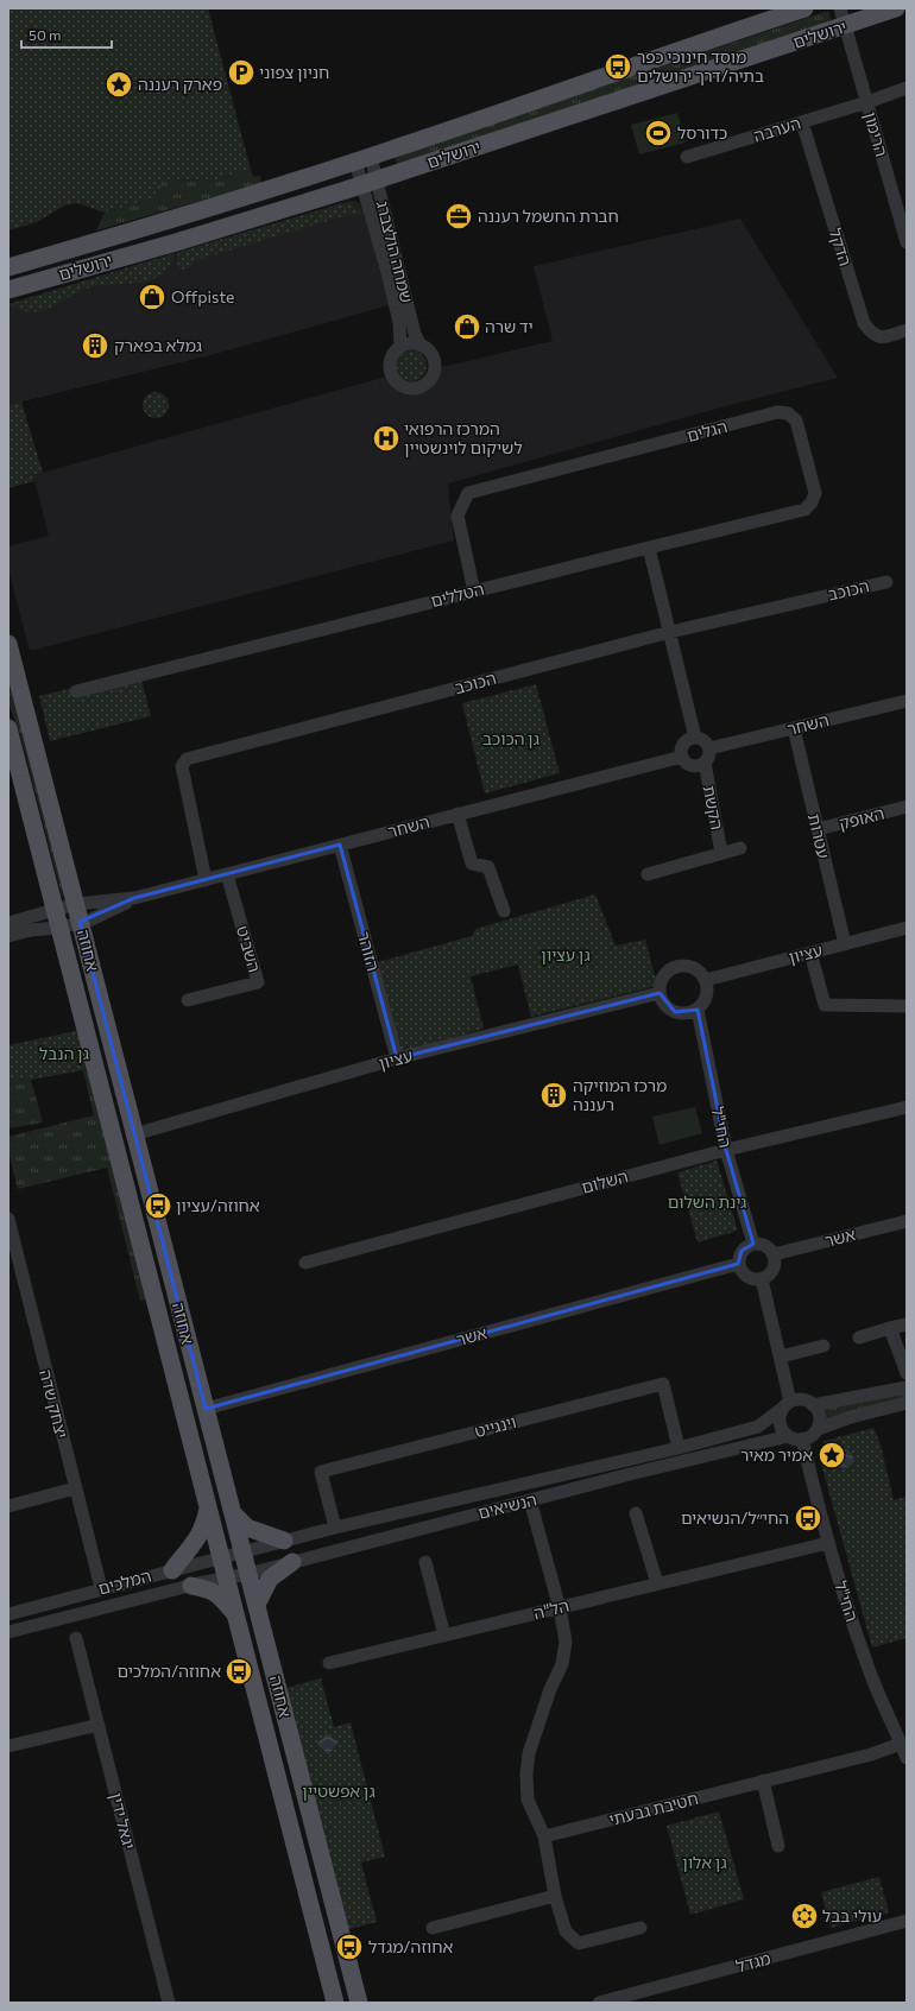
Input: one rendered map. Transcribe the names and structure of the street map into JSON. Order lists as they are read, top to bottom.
{
  "streets": {
    "main road": ["ירושלים", "אחוזה"],
    "street": [
      "הערבה",
      "הרימון",
      "הדקל",
      "שמחה הולצברג",
      "הגלים",
      "הכוכב",
      "הטללים",
      "השחר",
      "הקשת",
      "האופק",
      "עטרות",
      "השביט",
      "הזוהר",
      "עציון",
      "החי\"ל",
      "השלום",
      "אשר",
      "יצחק שדה",
      "וינגייט",
      "הנשיאים",
      "המלכים",
      "הל\"ה",
      "חטיבת גבעתי",
      "יגאל ידין",
      "מגדל"
    ]
  },
  "crossings": [
    ["ירושלים", "הרימון"],
    ["ירושלים", "שמחה הולצברג"],
    ["הערבה", "הרימון"],
    ["הערבה", "הדקל"],
    ["הגלים", "הטללים"],
    ["הכוכב", "השחר"],
    ["השחר", "הקשת"],
    ["השחר", "עטרות"],
    ["השחר", "השביט"],
    ["השחר", "אחוזה"],
    ["השחר", "הזוהר"],
    ["האופק", "עטרות"],
    ["עטרות", "עציון"],
    ["אחוזה", "עציון"],
    ["אחוזה", "אשר"],
    ["אחוזה", "הנשיאים"],
    ["אחוזה", "המלכים"],
    ["הזוהר", "עציון"],
    ["עציון", "החי\"ל"],
    ["החי\"ל", "השלום"],
    ["החי\"ל", "אשר"],
    ["החי\"ל", "הנשיאים"],
    ["החי\"ל", "הל\"ה"],
    ["החי\"ל", "חטיבת גבעתי"],
    ["יצחק שדה", "המלכים"],
    ["וינגייט", "הנשיאים"],
    ["הנשיאים", "המלכים"]
  ],
  "parks": [
    "גן הכוכב",
    "גן עציון",
    "גן הנבל",
    "גינת השלום",
    "גן אפשטיין",
    "גן אלון"
  ],
  "places": {
    "bus stop": [
      "מוסד חינוכי כפר בתיה/דרך ירושלים",
      "אחוזה/עציון",
      "החי״ל/הנשיאים",
      "אחוזה/המלכים",
      "אחוזה/מגדל"
    ],
    "parking": ["חניון צפוני"],
    "place": ["פארק רעננה", "אמיר מאיר"],
    "sports": ["כדורסל"],
    "office": ["חברת החשמל רעננה"],
    "shop": ["Offpiste", "יד שרה"],
    "building": ["גמלא בפארק", "מרכז המוזיקה רעננה"],
    "hospital": ["המרכז הרפואי לשיקום לוינשטיין"],
    "synagogue": ["עולי בבל"]
  },
  "scale_bar": "50 m"
}
